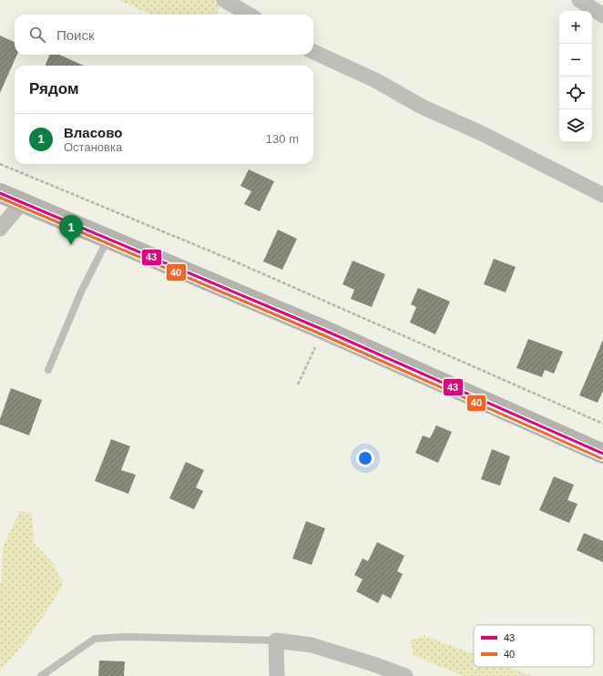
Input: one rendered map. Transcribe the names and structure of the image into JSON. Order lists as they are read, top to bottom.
{
  "lines": ["transit line 43", "transit line 40"],
  "legend": ["43", "40"],
  "page": {
    "map_buttons": ["+", "−"],
    "search": "Поиск",
    "heading": "Рядом",
    "list": [
      {
        "mark": "1",
        "name": "Власово",
        "note": "Остановка",
        "value": "130 m"
      }
    ],
    "pins": "1"
  }
}
